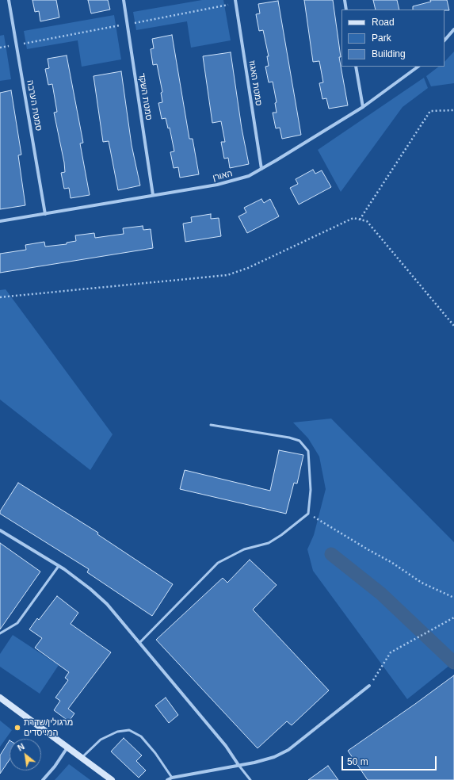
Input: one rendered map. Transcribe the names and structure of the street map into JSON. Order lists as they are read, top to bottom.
{
  "streets": {
    "street": [
      "סמטת האגוז",
      "סמטת השקד",
      "סמטת הערבה",
      "האורן"
    ]
  },
  "crossings": [
    ["סמטת האגוז", "האורן"],
    ["סמטת השקד", "האורן"],
    ["סמטת הערבה", "האורן"]
  ],
  "places": ["מרגולין/שדרת המייסדים"],
  "legend": ["Road", "Park", "Building"],
  "scale_bar": "50 m",
  "north": "top left"
}
